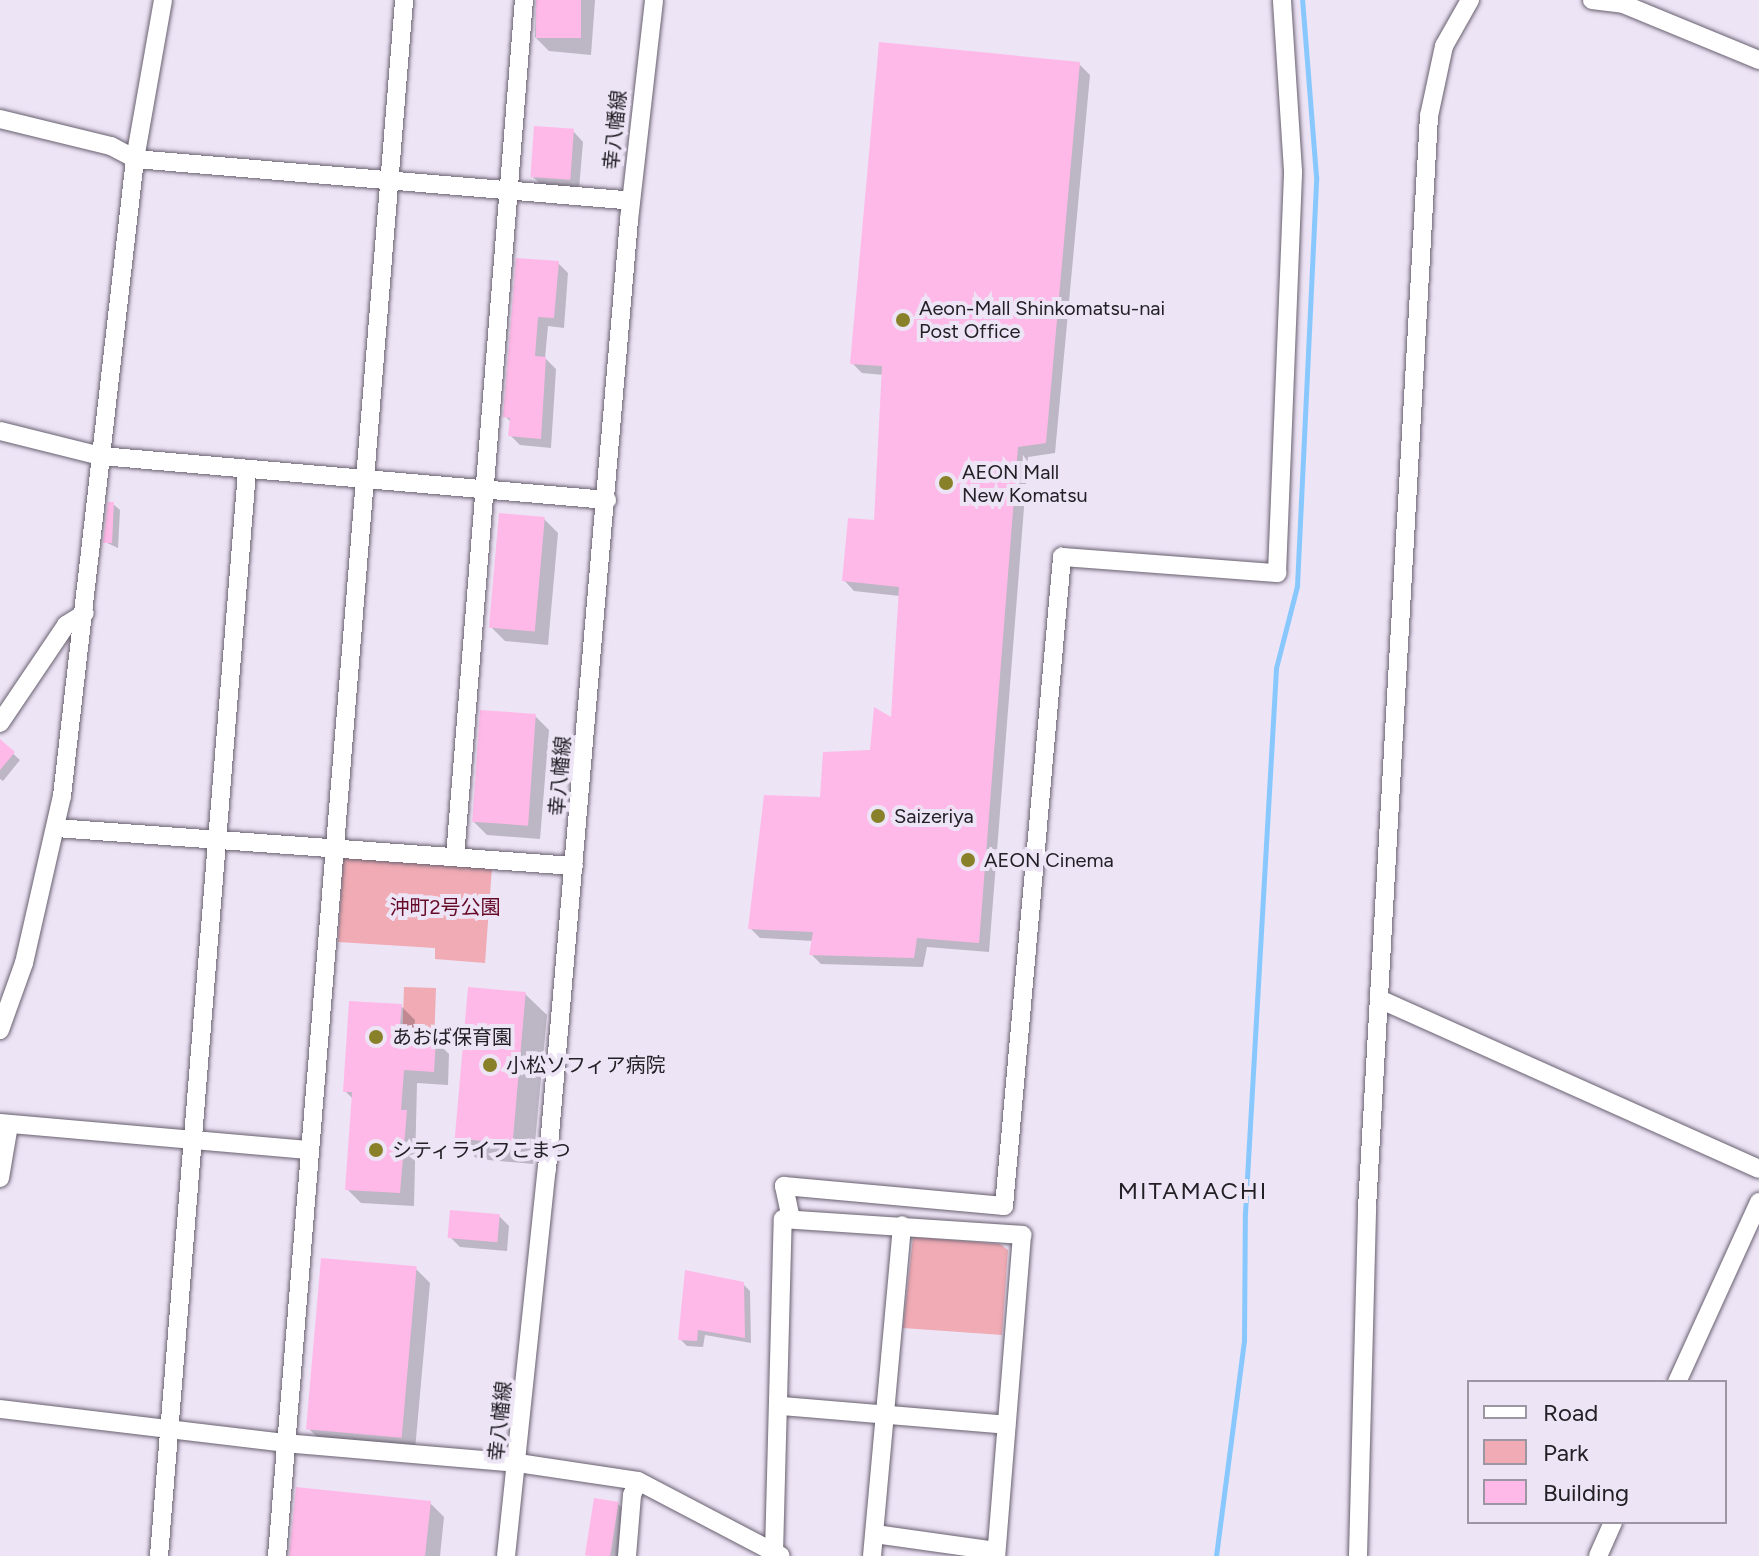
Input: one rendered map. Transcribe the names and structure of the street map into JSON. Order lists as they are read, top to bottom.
{
  "streets": {
    "street": ["幸八幡線"]
  },
  "districts": ["MITAMACHI"],
  "parks": ["沖町2号公園"],
  "places": [
    "Aeon-Mall Shinkomatsu-nai Post Office",
    "AEON Mall New Komatsu",
    "Saizeriya",
    "AEON Cinema",
    "あおば保育園",
    "小松ソフィア病院",
    "シティライフこまつ"
  ],
  "legend": ["Road", "Park", "Building"]
}
